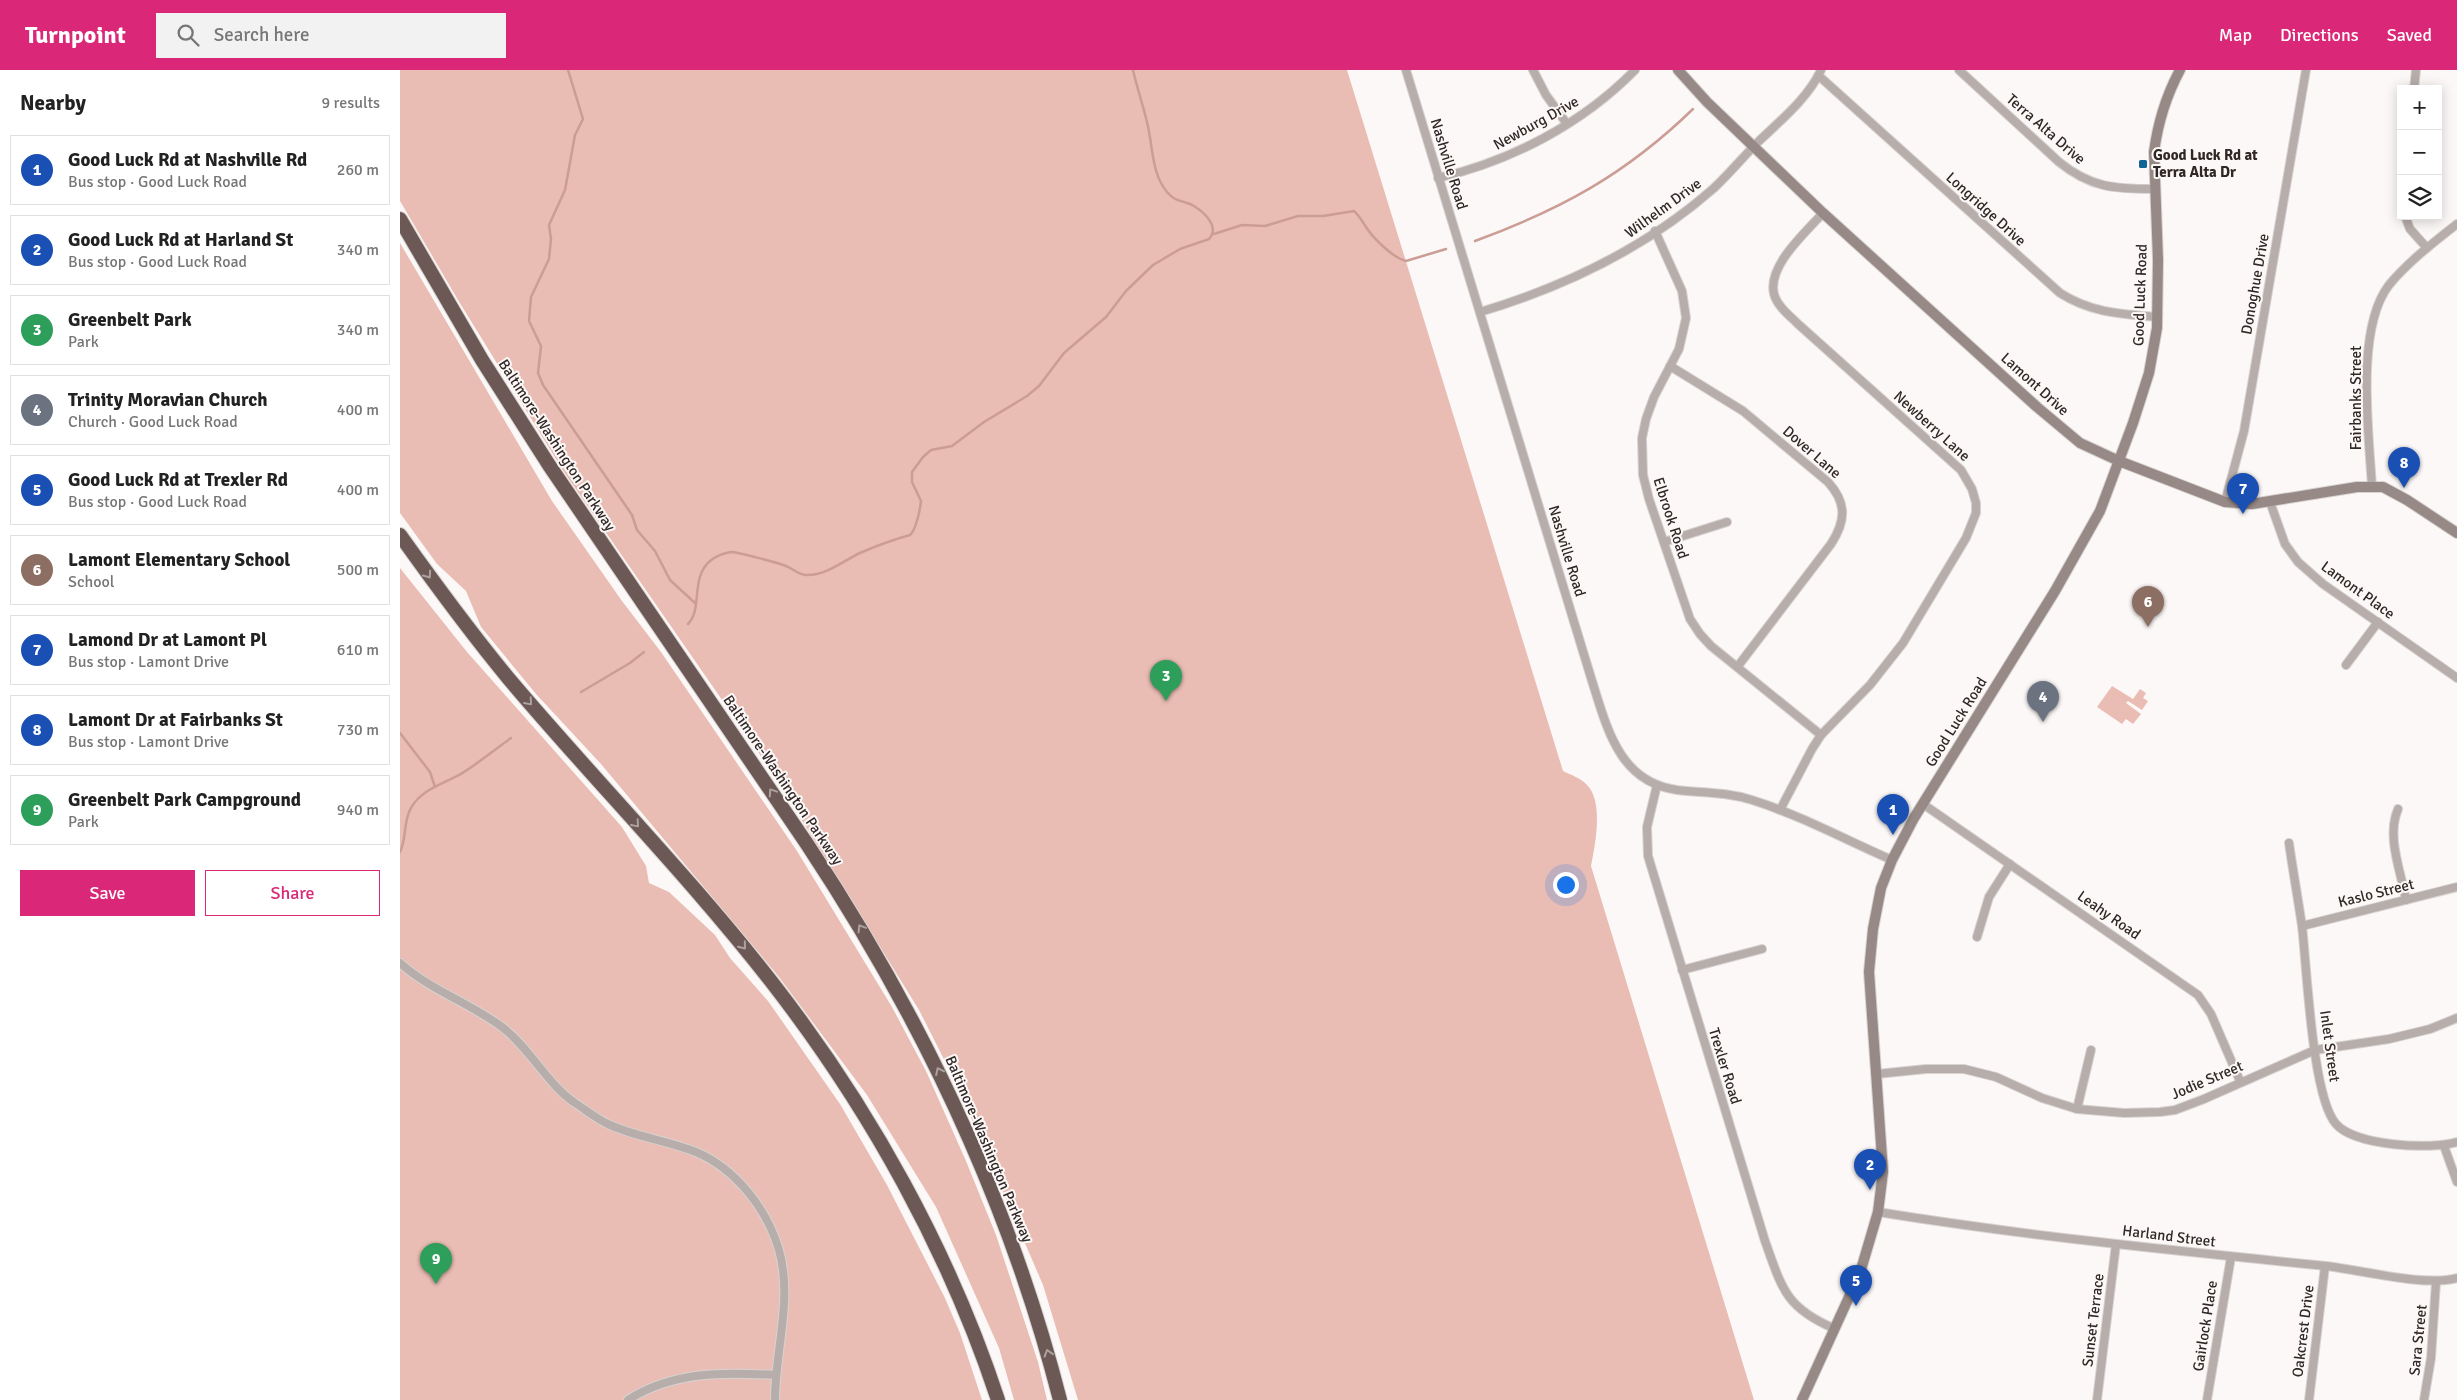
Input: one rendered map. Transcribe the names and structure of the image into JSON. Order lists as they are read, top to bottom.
{
  "streets": {
    "highway": ["Baltimore-Washington Parkway"],
    "main road": ["Good Luck Road", "Lamont Drive"],
    "street": [
      "Newburg Drive",
      "Terra Alta Drive",
      "Nashville Road",
      "Wilhelm Drive",
      "Longridge Drive",
      "Donoghue Drive",
      "Fairbanks Street",
      "Newberry Lane",
      "Dover Lane",
      "Elbrook Road",
      "Lamont Place",
      "Kaslo Street",
      "Leahy Road",
      "Inlet Street",
      "Trexler Road",
      "Jodie Street",
      "Harland Street",
      "Sunset Terrace",
      "Gairlock Place",
      "Oakcrest Drive",
      "Sara Street"
    ]
  },
  "crossings": [
    ["Newburg Drive", "Nashville Road"],
    ["Terra Alta Drive", "Good Luck Road"],
    ["Nashville Road", "Wilhelm Drive"],
    ["Nashville Road", "Good Luck Road"],
    ["Nashville Road", "Newberry Lane"],
    ["Nashville Road", "Trexler Road"],
    ["Wilhelm Drive", "Longridge Drive"],
    ["Wilhelm Drive", "Lamont Drive"],
    ["Wilhelm Drive", "Elbrook Road"],
    ["Longridge Drive", "Good Luck Road"],
    ["Donoghue Drive", "Lamont Drive"],
    ["Good Luck Road", "Lamont Drive"],
    ["Good Luck Road", "Leahy Road"],
    ["Good Luck Road", "Trexler Road"],
    ["Good Luck Road", "Jodie Street"],
    ["Good Luck Road", "Harland Street"],
    ["Lamont Drive", "Fairbanks Street"],
    ["Lamont Drive", "Newberry Lane"],
    ["Lamont Drive", "Lamont Place"],
    ["Newberry Lane", "Elbrook Road"],
    ["Dover Lane", "Elbrook Road"],
    ["Kaslo Street", "Inlet Street"],
    ["Leahy Road", "Jodie Street"],
    ["Inlet Street", "Jodie Street"],
    ["Harland Street", "Sunset Terrace"],
    ["Harland Street", "Gairlock Place"],
    ["Harland Street", "Oakcrest Drive"],
    ["Harland Street", "Sara Street"]
  ],
  "places": {
    "transit": ["Good Luck Rd at Terra Alta Dr"]
  },
  "page": {
    "header": "Turnpoint",
    "search": "Search here",
    "nav": ["Map", "Directions", "Saved"],
    "heading": ["Nearby", "9 results"],
    "map_buttons": ["+", "−"],
    "list": [
      {
        "mark": "1",
        "name": "Good Luck Rd at Nashville Rd",
        "note": "Bus stop · Good Luck Road",
        "value": "260 m"
      },
      {
        "mark": "2",
        "name": "Good Luck Rd at Harland St",
        "note": "Bus stop · Good Luck Road",
        "value": "340 m"
      },
      {
        "mark": "3",
        "name": "Greenbelt Park",
        "note": "Park",
        "value": "340 m"
      },
      {
        "mark": "4",
        "name": "Trinity Moravian Church",
        "note": "Church · Good Luck Road",
        "value": "400 m"
      },
      {
        "mark": "5",
        "name": "Good Luck Rd at Trexler Rd",
        "note": "Bus stop · Good Luck Road",
        "value": "400 m"
      },
      {
        "mark": "6",
        "name": "Lamont Elementary School",
        "note": "School",
        "value": "500 m"
      },
      {
        "mark": "7",
        "name": "Lamond Dr at Lamont Pl",
        "note": "Bus stop · Lamont Drive",
        "value": "610 m"
      },
      {
        "mark": "8",
        "name": "Lamont Dr at Fairbanks St",
        "note": "Bus stop · Lamont Drive",
        "value": "730 m"
      },
      {
        "mark": "9",
        "name": "Greenbelt Park Campground",
        "note": "Park",
        "value": "940 m"
      }
    ],
    "pins": [
      "8",
      "7",
      "6",
      "3",
      "4",
      "1",
      "2",
      "9",
      "5"
    ],
    "buttons": ["Save", "Share"]
  }
}
